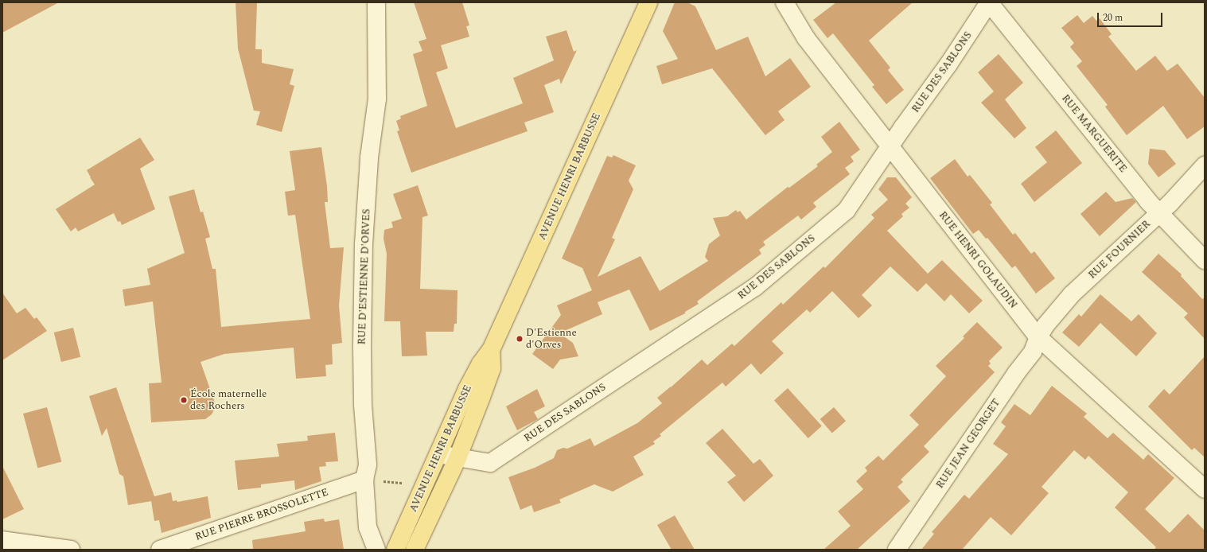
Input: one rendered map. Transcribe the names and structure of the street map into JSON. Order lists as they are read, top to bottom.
{
  "streets": {
    "main road": ["AVENUE HENRI BARBUSSE"],
    "street": [
      "RUE DES SABLONS",
      "RUE MARGUERITE",
      "RUE FOURNIER",
      "RUE HENRI GOLAUDIN",
      "RUE D'ESTIENNE D'ORVES",
      "RUE JEAN GEORGET",
      "RUE PIERRE BROSSOLETTE"
    ]
  },
  "crossings": [
    ["RUE DES SABLONS", "RUE MARGUERITE"],
    ["RUE DES SABLONS", "AVENUE HENRI BARBUSSE"],
    ["RUE DES SABLONS", "RUE HENRI GOLAUDIN"],
    ["RUE MARGUERITE", "RUE FOURNIER"],
    ["RUE FOURNIER", "RUE HENRI GOLAUDIN"],
    ["RUE FOURNIER", "RUE JEAN GEORGET"],
    ["RUE HENRI GOLAUDIN", "RUE JEAN GEORGET"],
    ["RUE D'ESTIENNE D'ORVES", "RUE PIERRE BROSSOLETTE"]
  ],
  "places": ["D'Estienne d'Orves", "École maternelle des Rochers"],
  "scale_bar": "20 m"
}
